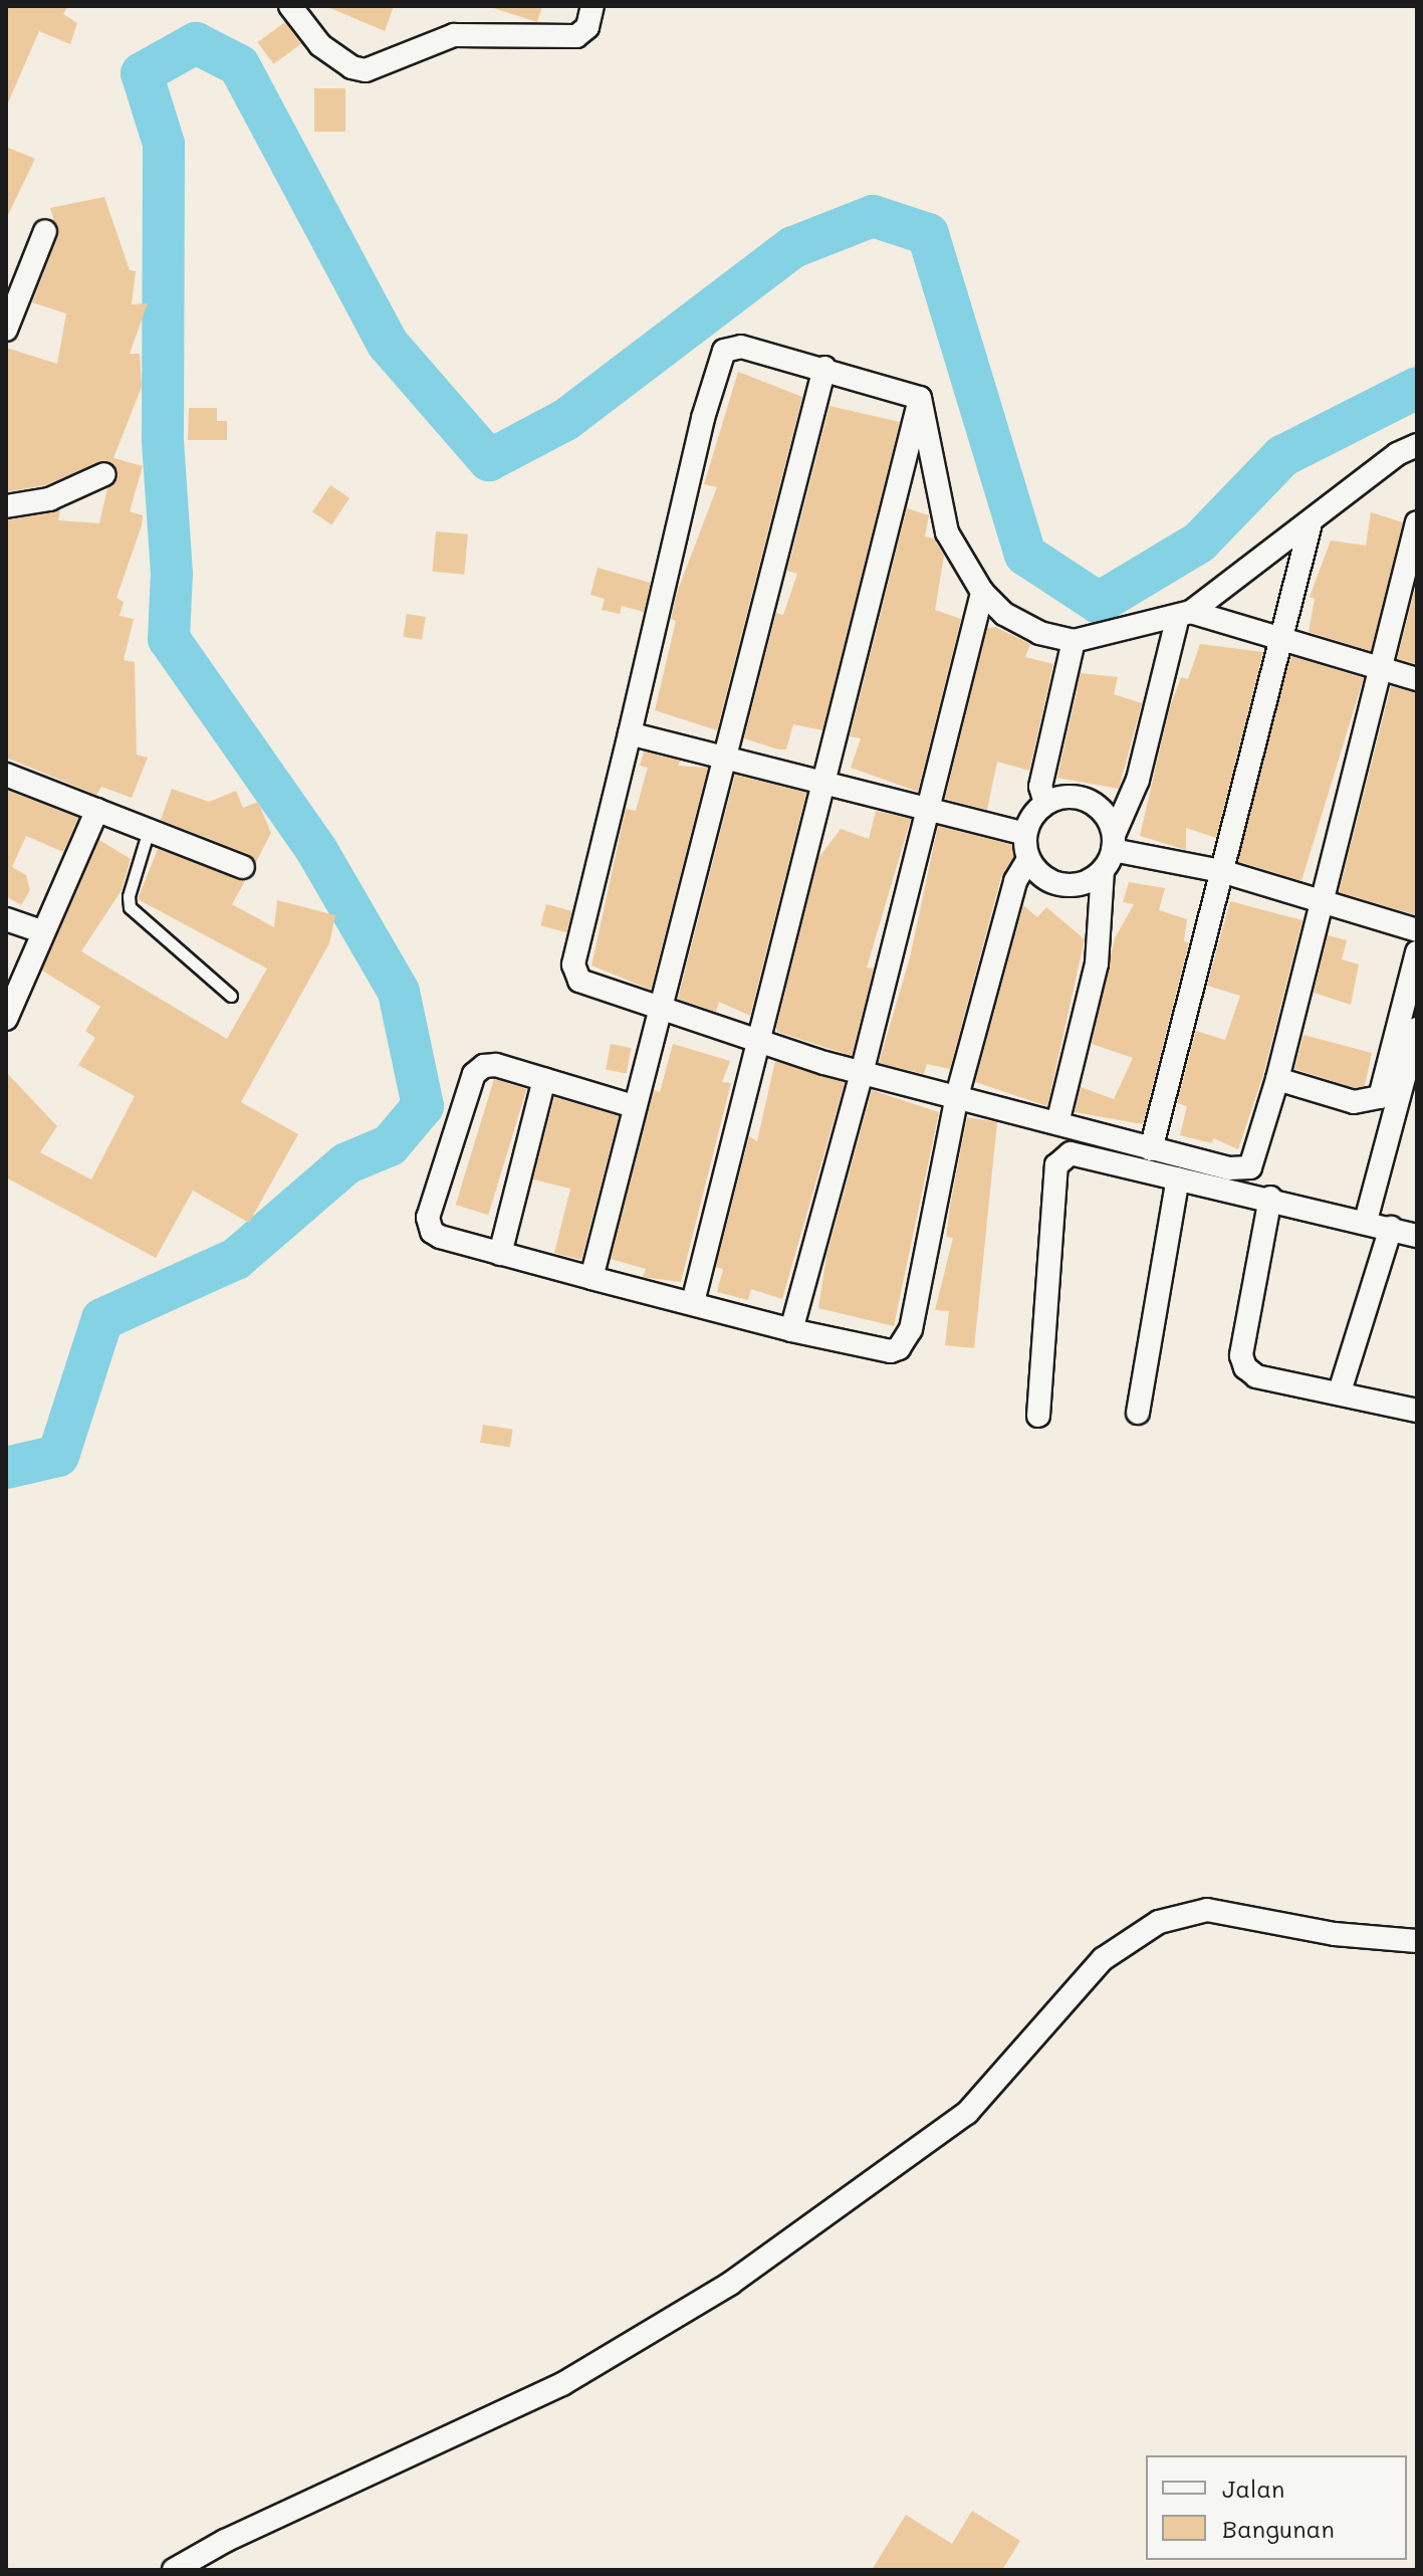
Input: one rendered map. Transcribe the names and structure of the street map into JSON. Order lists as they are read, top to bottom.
{
  "legend": ["Jalan", "Bangunan"]
}
